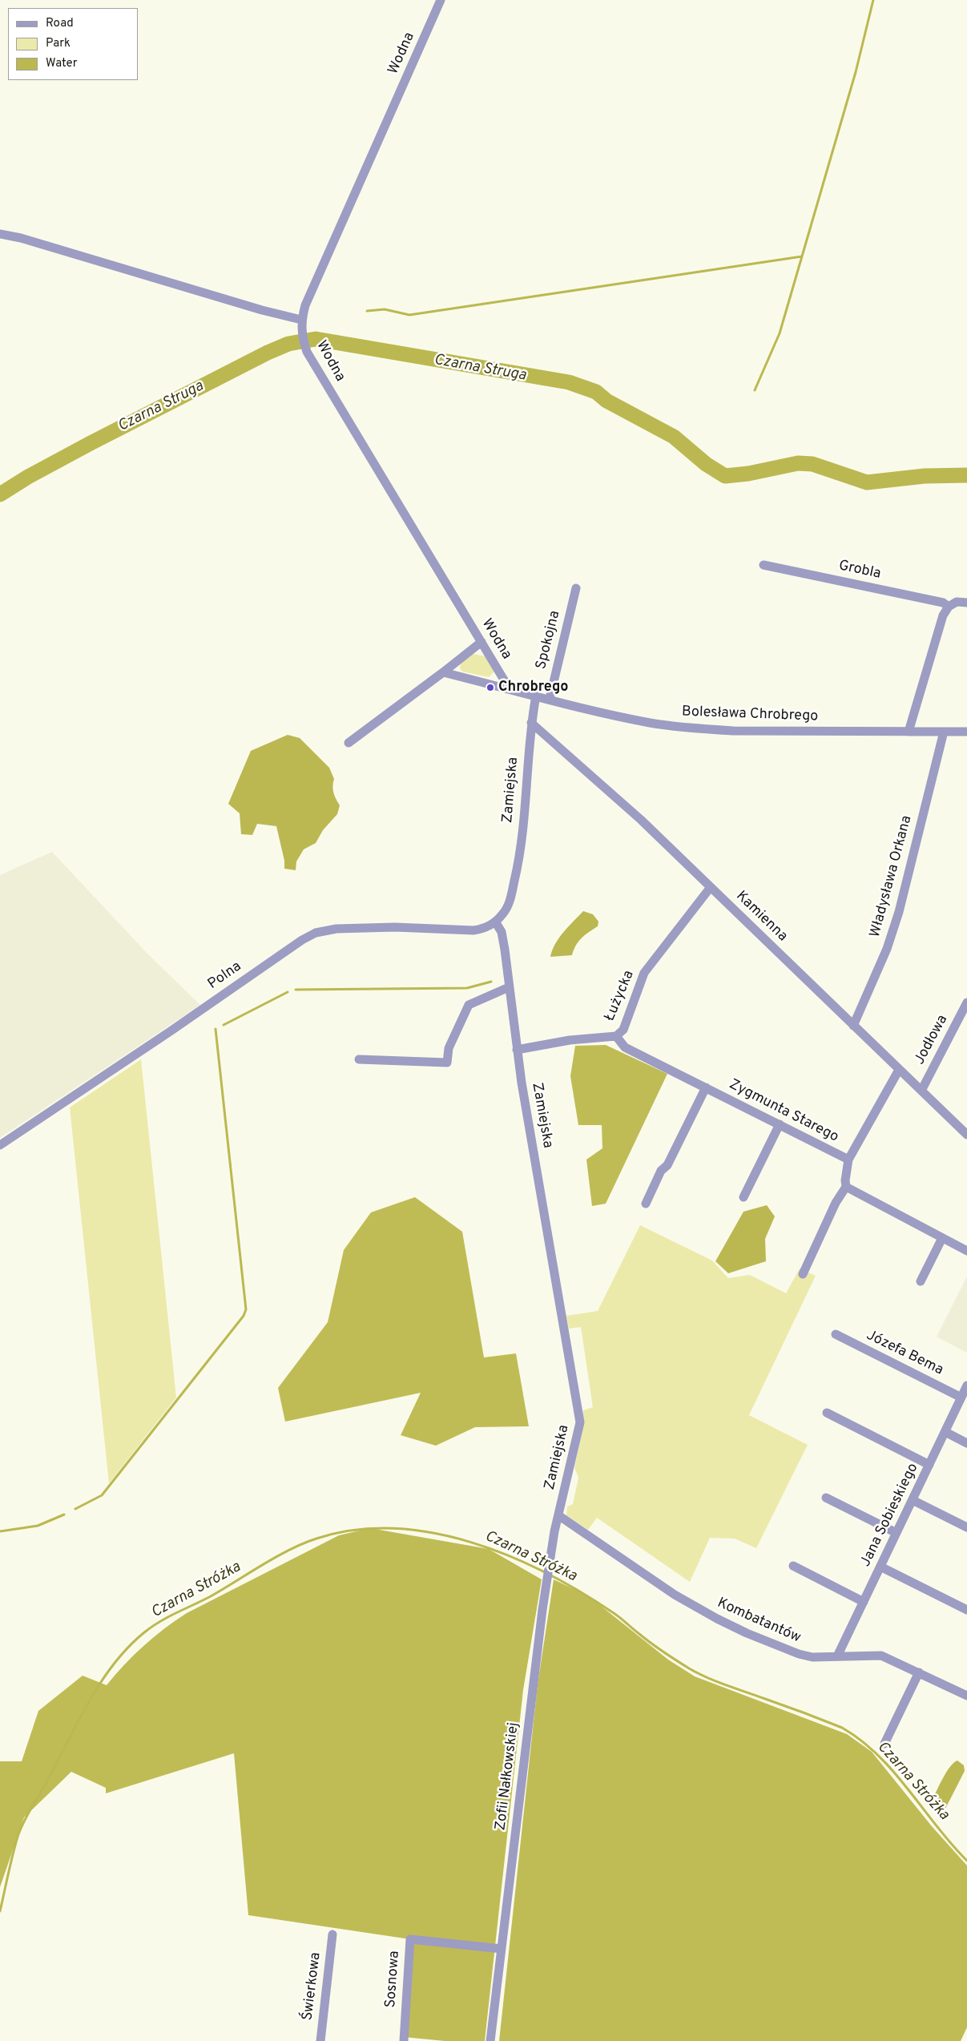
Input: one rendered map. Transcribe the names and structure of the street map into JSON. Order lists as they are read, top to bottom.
{
  "streets": {
    "street": [
      "Wodna",
      "Grobla",
      "Spokojna",
      "Bolesława Chrobrego",
      "Zamiejska",
      "Władysława Orkana",
      "Kamienna",
      "Polna",
      "Łużycka",
      "Jodłowa",
      "Zygmunta Starego",
      "Józefa Bema",
      "Jana Sobieskiego",
      "Kombatantów",
      "Zofii Nałkowskiej",
      "Sosnowa",
      "Świerkowa"
    ]
  },
  "crossings": [
    ["Spokojna", "Bolesława Chrobrego"],
    ["Bolesława Chrobrego", "Zamiejska"],
    ["Bolesława Chrobrego", "Władysława Orkana"],
    ["Zamiejska", "Kamienna"],
    ["Zamiejska", "Polna"],
    ["Zamiejska", "Łużycka"],
    ["Zamiejska", "Kombatantów"],
    ["Zamiejska", "Zofii Nałkowskiej"],
    ["Władysława Orkana", "Kamienna"],
    ["Kamienna", "Łużycka"],
    ["Kamienna", "Jodłowa"],
    ["Kamienna", "Zygmunta Starego"],
    ["Łużycka", "Zygmunta Starego"],
    ["Józefa Bema", "Jana Sobieskiego"],
    ["Jana Sobieskiego", "Kombatantów"],
    ["Kombatantów", "Zofii Nałkowskiej"],
    ["Zofii Nałkowskiej", "Sosnowa"]
  ],
  "water": ["Czarna Struga", "Czarna Stróżka"],
  "places": ["Chrobrego"],
  "legend": ["Road", "Park", "Water"]
}
